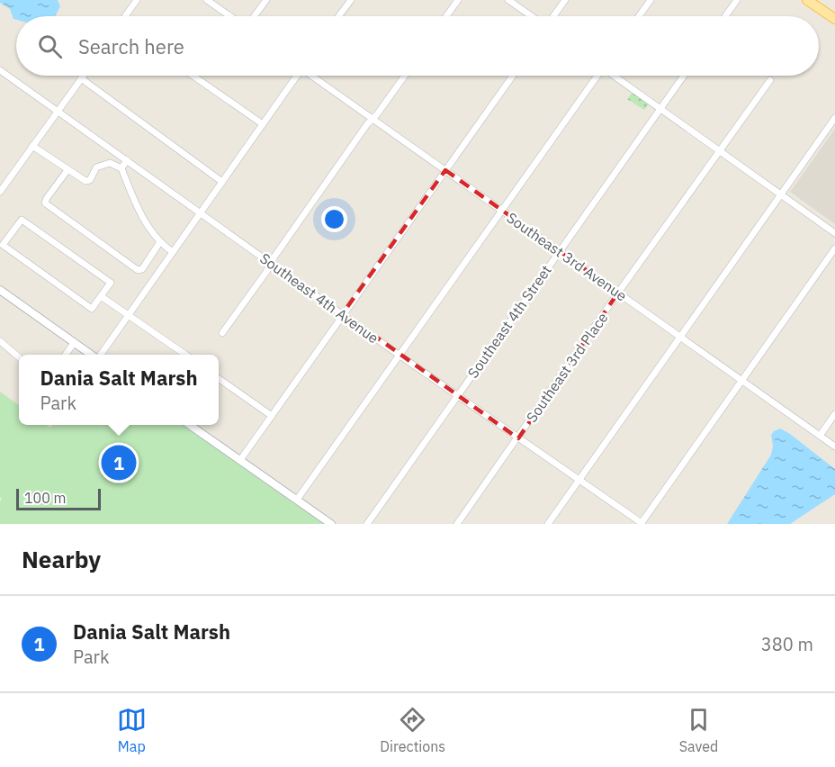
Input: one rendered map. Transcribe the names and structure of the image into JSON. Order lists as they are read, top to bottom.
{
  "streets": {
    "street": [
      "Southeast 3rd Avenue",
      "Southeast 4th Avenue",
      "Southeast 4th Street",
      "Southeast 3rd Place"
    ]
  },
  "crossings": [
    ["Southeast 3rd Avenue", "Southeast 4th Street"],
    ["Southeast 3rd Avenue", "Southeast 3rd Place"],
    ["Southeast 4th Avenue", "Southeast 4th Street"],
    ["Southeast 4th Avenue", "Southeast 3rd Place"]
  ],
  "scale_bar": "100 m",
  "page": {
    "search": "Search here",
    "popup": ["Dania Salt Marsh", "Park"],
    "pins": "1",
    "scale": "100 m",
    "heading": "Nearby",
    "list": [
      {
        "mark": "1",
        "name": "Dania Salt Marsh",
        "note": "Park",
        "value": "380 m"
      }
    ],
    "nav": ["Map", "Directions", "Saved"]
  }
}
